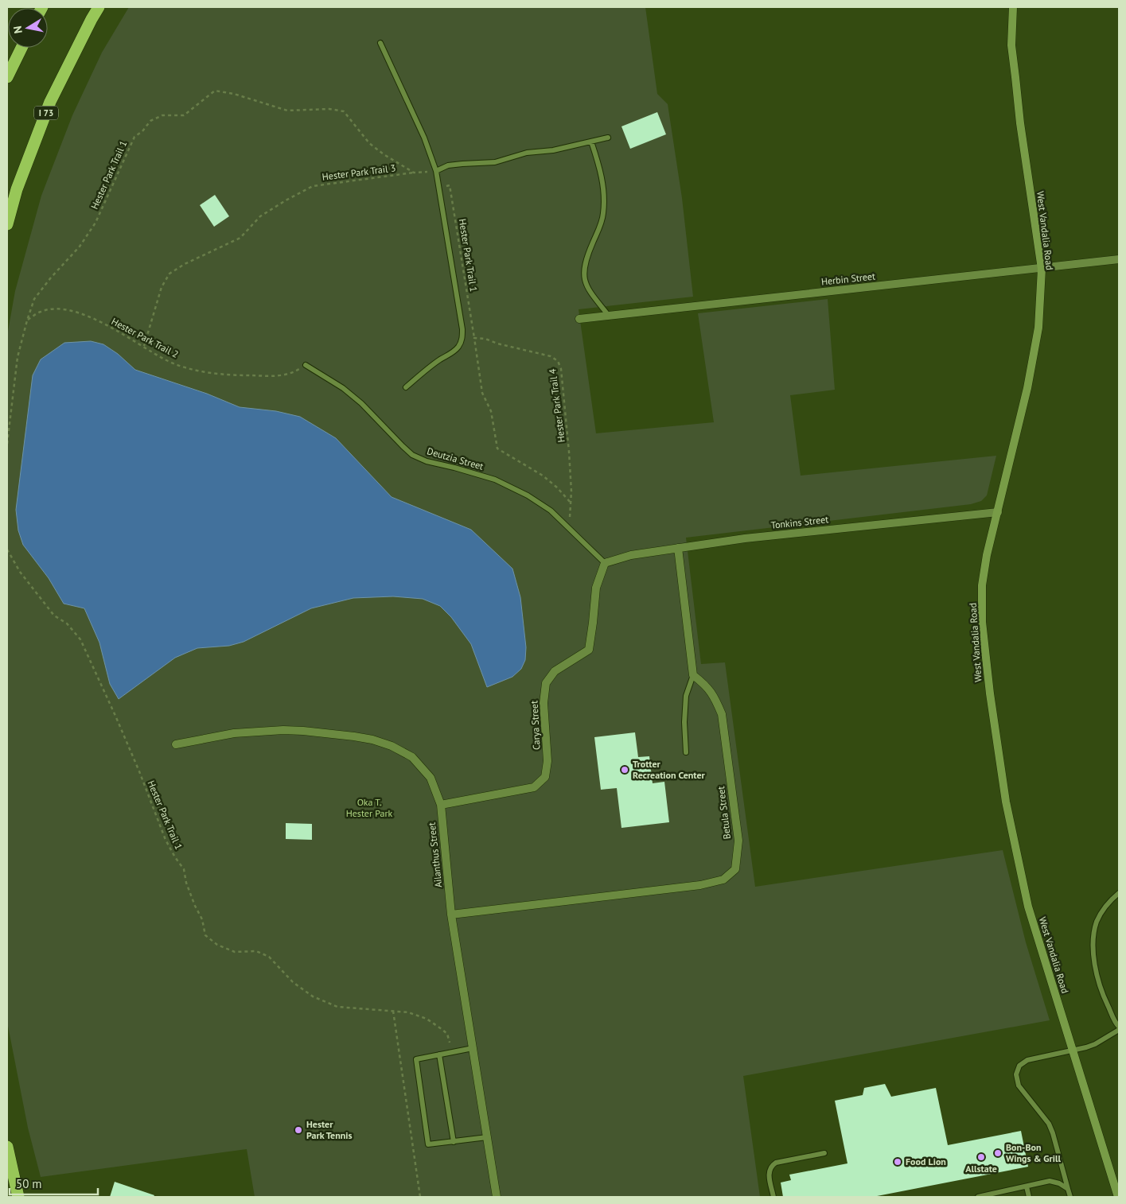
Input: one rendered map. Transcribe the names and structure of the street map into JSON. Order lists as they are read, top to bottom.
{
  "streets": {
    "highway": ["I 73"],
    "street": [
      "West Vandalia Road",
      "Herbin Street",
      "Tonkins Street",
      "Carya Street",
      "Betula Street",
      "Ailanthus Street"
    ],
    "lane": ["Deutzia Street"],
    "path": [
      "Hester Park Trail 3",
      "Hester Park Trail 1",
      "Hester Park Trail 2",
      "Hester Park Trail 4"
    ]
  },
  "crossings": [
    ["Hester Park Trail 3", "Hester Park Trail 1"],
    ["Hester Park Trail 3", "Hester Park Trail 2"],
    ["Hester Park Trail 1", "Hester Park Trail 2"],
    ["Hester Park Trail 1", "Hester Park Trail 4"],
    ["West Vandalia Road", "Herbin Street"],
    ["West Vandalia Road", "Tonkins Street"],
    ["Hester Park Trail 2", "Deutzia Street"],
    ["Hester Park Trail 4", "Deutzia Street"],
    ["Deutzia Street", "Tonkins Street"],
    ["Deutzia Street", "Carya Street"],
    ["Tonkins Street", "Carya Street"],
    ["Carya Street", "Ailanthus Street"],
    ["Betula Street", "Ailanthus Street"]
  ],
  "parks": ["Oka T. Hester Park"],
  "places": [
    "Trotter Recreation Center",
    "Hester Park Tennis",
    "Bon-Bon Wings & Grill",
    "Allstate",
    "Food Lion"
  ],
  "scale_bar": "50 m",
  "north": "left"
}
